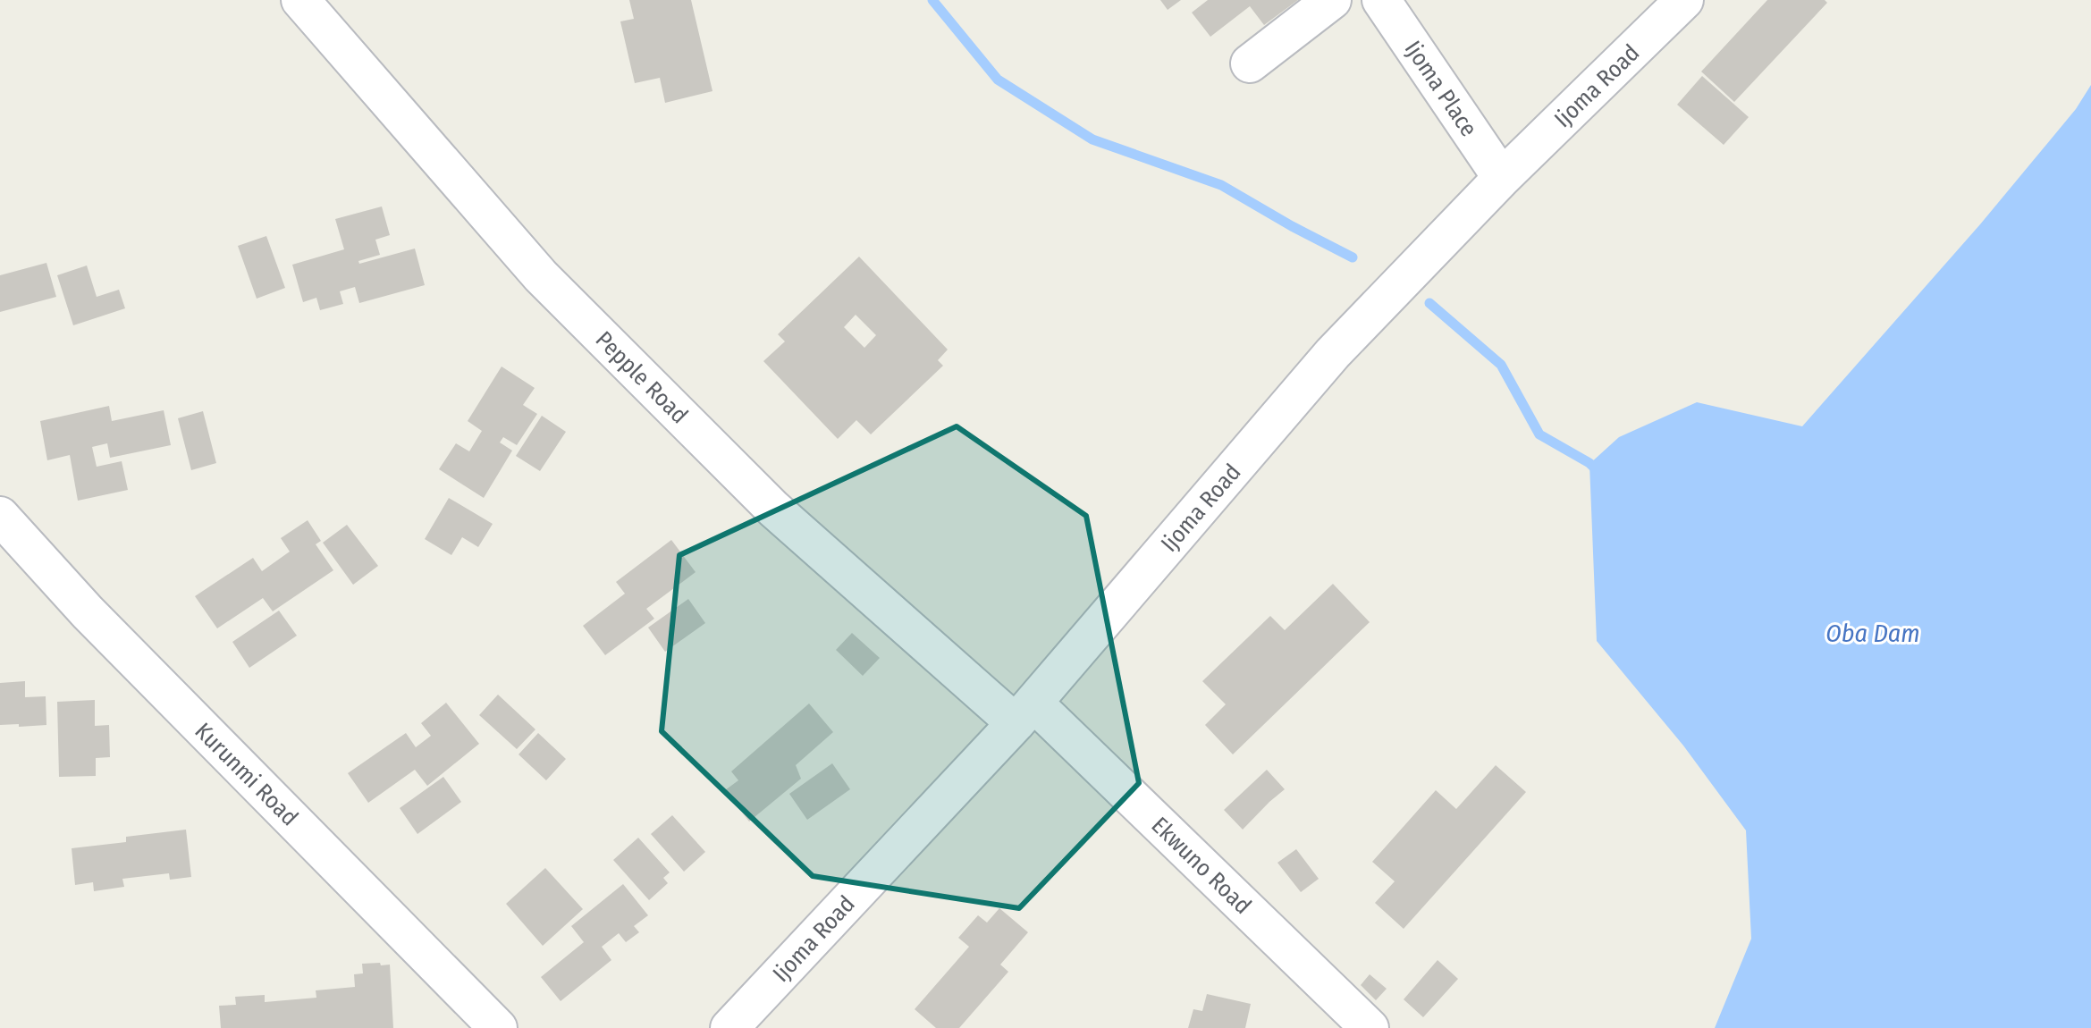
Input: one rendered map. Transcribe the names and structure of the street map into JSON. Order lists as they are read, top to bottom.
{
  "streets": {
    "street": [
      "Ijoma Road",
      "Ijoma Place",
      "Pepple Road",
      "Kurunmi Road",
      "Ekwuno Road"
    ]
  },
  "crossings": [
    ["Ijoma Road", "Ijoma Place"],
    ["Ijoma Road", "Pepple Road"],
    ["Ijoma Road", "Ekwuno Road"],
    ["Pepple Road", "Ekwuno Road"]
  ],
  "water": ["Oba Dam"]
}
